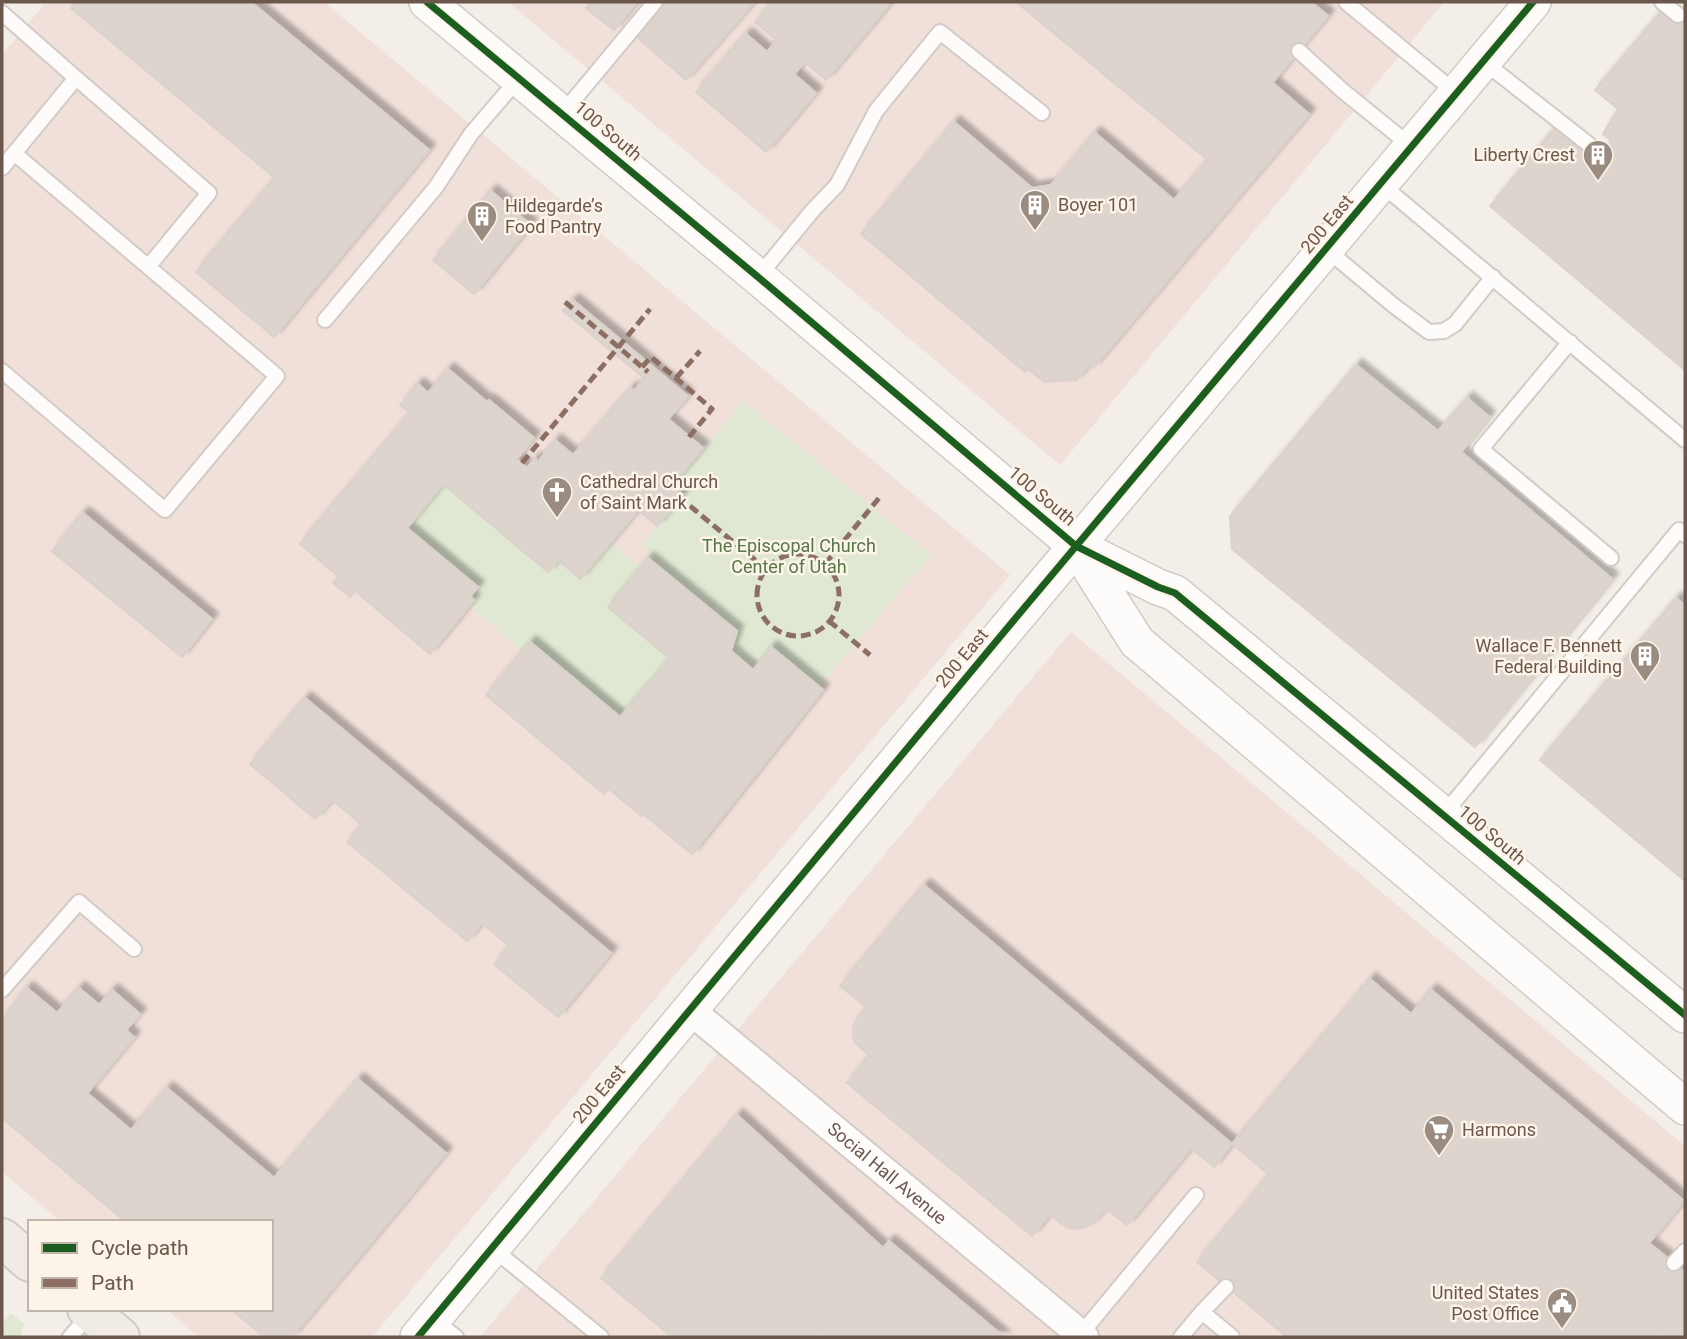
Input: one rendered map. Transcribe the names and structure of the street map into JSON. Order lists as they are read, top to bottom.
{
  "streets": {
    "street": ["100 South", "200 East", "Social Hall Avenue"]
  },
  "crossings": [
    ["100 South", "200 East"],
    ["200 East", "Social Hall Avenue"]
  ],
  "parks": ["The Episcopal Church Center of Utah"],
  "places": {
    "building": [
      "Liberty Crest",
      "Boyer 101",
      "Hildegarde’s Food Pantry",
      "Wallace F. Bennett Federal Building"
    ],
    "church": ["Cathedral Church of Saint Mark"],
    "supermarket": ["Harmons"],
    "public building": ["United States Post Office"]
  },
  "legend": ["Cycle path", "Path"]
}
